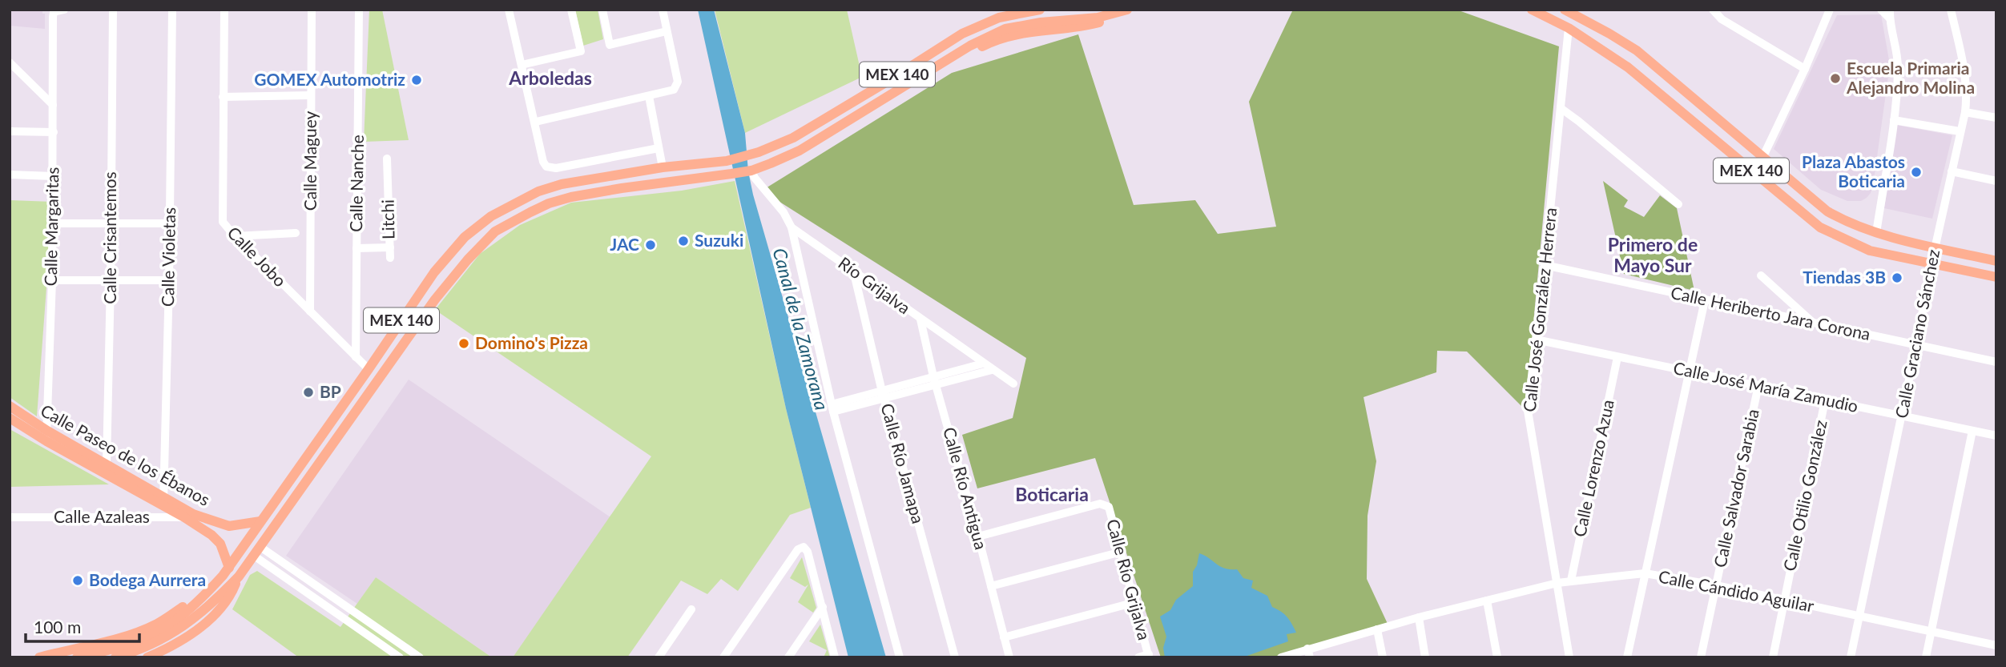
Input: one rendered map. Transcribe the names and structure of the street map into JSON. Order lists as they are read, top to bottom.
{
  "streets": {
    "main road": ["MEX 140", "Calle Paseo de los Ébanos"],
    "street": [
      "Calle Maguey",
      "Calle Nanche",
      "Litchi",
      "Calle Margaritas",
      "Calle Crisantemos",
      "Calle Violetas",
      "Calle Jobo",
      "Río Grijalva",
      "Calle José González Herrera",
      "Calle Heriberto Jara Corona",
      "Calle Graciano Sánchez",
      "Calle José María Zamudio",
      "Calle Río Jamapa",
      "Calle Lorenzo Azua",
      "Calle Río Antigua",
      "Calle Salvador Sarabia",
      "Calle Otilio González",
      "Calle Azaleas",
      "Calle Río Grijalva",
      "Calle Cándido Aguilar"
    ]
  },
  "crossings": [
    ["MEX 140", "Calle Jobo"],
    ["MEX 140", "Río Grijalva"],
    ["MEX 140", "Calle José González Herrera"],
    ["MEX 140", "Calle Graciano Sánchez"],
    ["MEX 140", "Calle Paseo de los Ébanos"],
    ["Calle Maguey", "Calle Jobo"],
    ["Calle Nanche", "Litchi"],
    ["Calle Nanche", "Calle Jobo"],
    ["Calle Margaritas", "Calle Paseo de los Ébanos"],
    ["Calle Crisantemos", "Calle Paseo de los Ébanos"],
    ["Calle Violetas", "Calle Paseo de los Ébanos"],
    ["Río Grijalva", "Calle Río Jamapa"],
    ["Río Grijalva", "Calle Río Antigua"],
    ["Calle José González Herrera", "Calle Heriberto Jara Corona"],
    ["Calle José González Herrera", "Calle José María Zamudio"],
    ["Calle José González Herrera", "Calle Cándido Aguilar"],
    ["Calle Heriberto Jara Corona", "Calle Graciano Sánchez"],
    ["Calle Graciano Sánchez", "Calle José María Zamudio"],
    ["Calle Graciano Sánchez", "Calle Cándido Aguilar"],
    ["Calle José María Zamudio", "Calle Lorenzo Azua"],
    ["Calle José María Zamudio", "Calle Salvador Sarabia"],
    ["Calle José María Zamudio", "Calle Otilio González"],
    ["Calle Paseo de los Ébanos", "Calle Azaleas"],
    ["Calle Lorenzo Azua", "Calle Cándido Aguilar"],
    ["Calle Río Antigua", "Calle Río Grijalva"],
    ["Calle Salvador Sarabia", "Calle Cándido Aguilar"],
    ["Calle Otilio González", "Calle Cándido Aguilar"]
  ],
  "districts": ["Arboledas", "Primero de Mayo Sur", "Boticaria"],
  "water": ["Canal de la Zamorana"],
  "places": [
    "Escuela Primaria Alejandro Molina",
    "GOMEX Automotriz",
    "Plaza Abastos Boticaria",
    "Suzuki",
    "JAC",
    "Tiendas 3B",
    "Domino's Pizza",
    "BP",
    "Bodega Aurrera"
  ],
  "scale_bar": "100 m"
}
